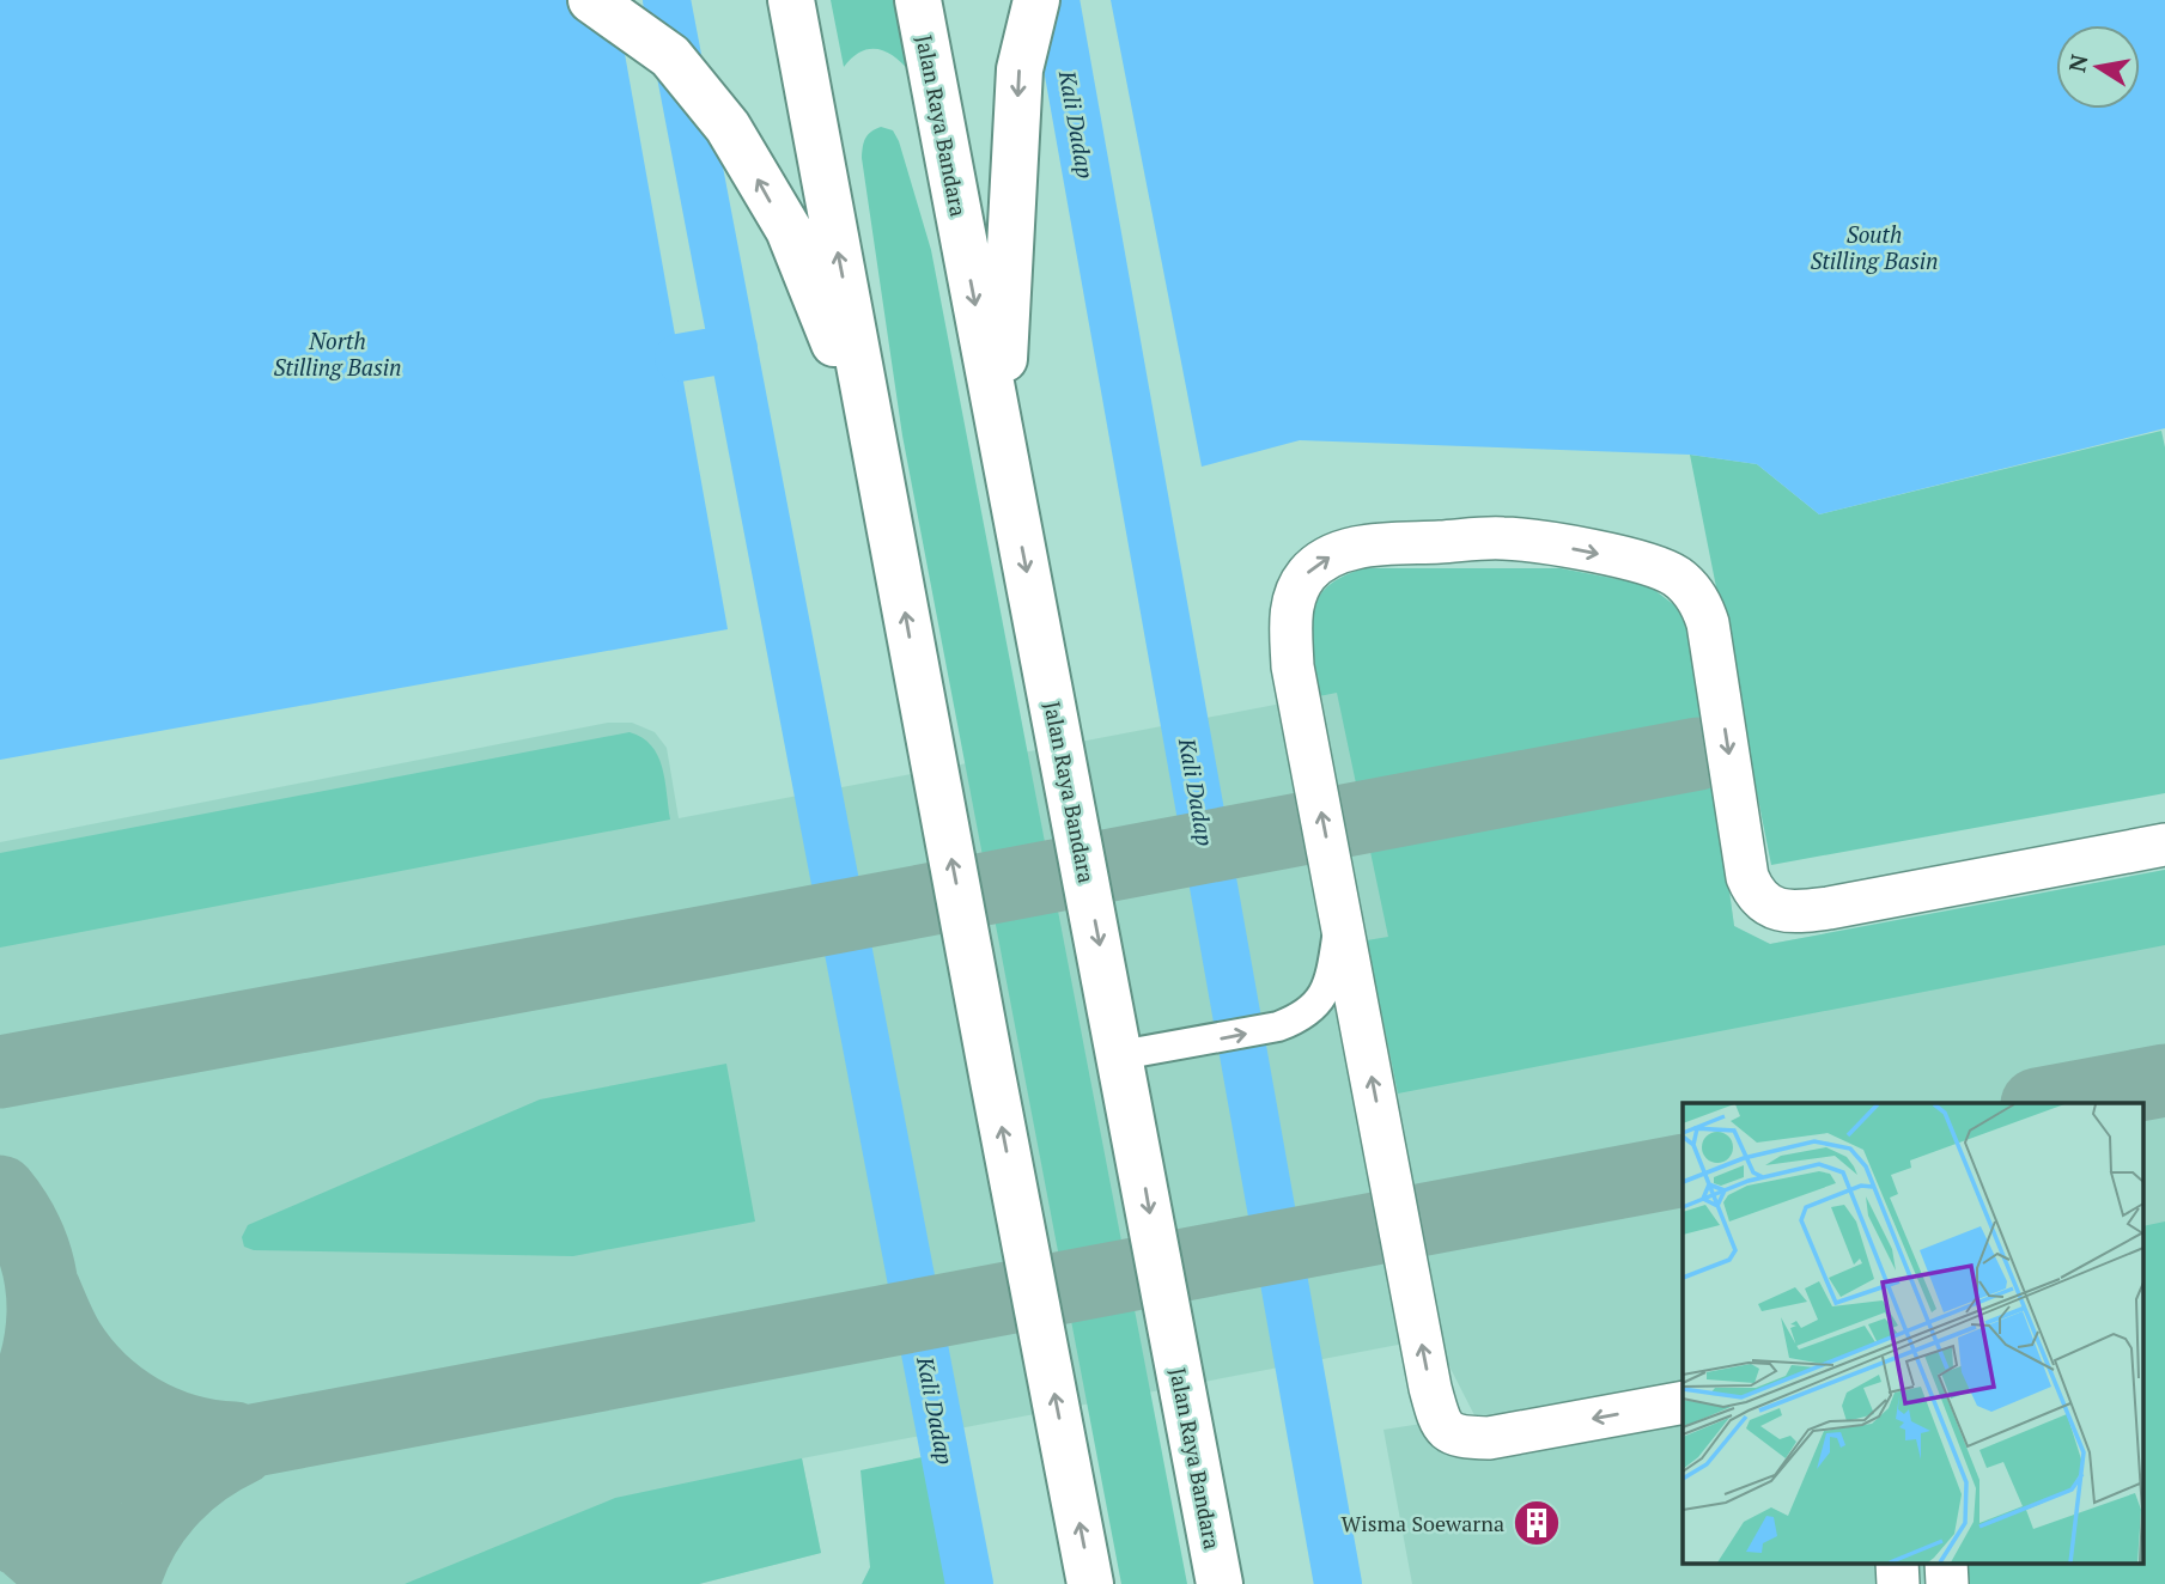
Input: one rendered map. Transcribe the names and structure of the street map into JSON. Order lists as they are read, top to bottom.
{
  "streets": {
    "main road": ["Jalan Raya Bandara"]
  },
  "water": ["Kali Dadap", "South Stilling Basin", "North Stilling Basin"],
  "places": {
    "building": ["Wisma Soewarna"]
  },
  "north": "left"
}
